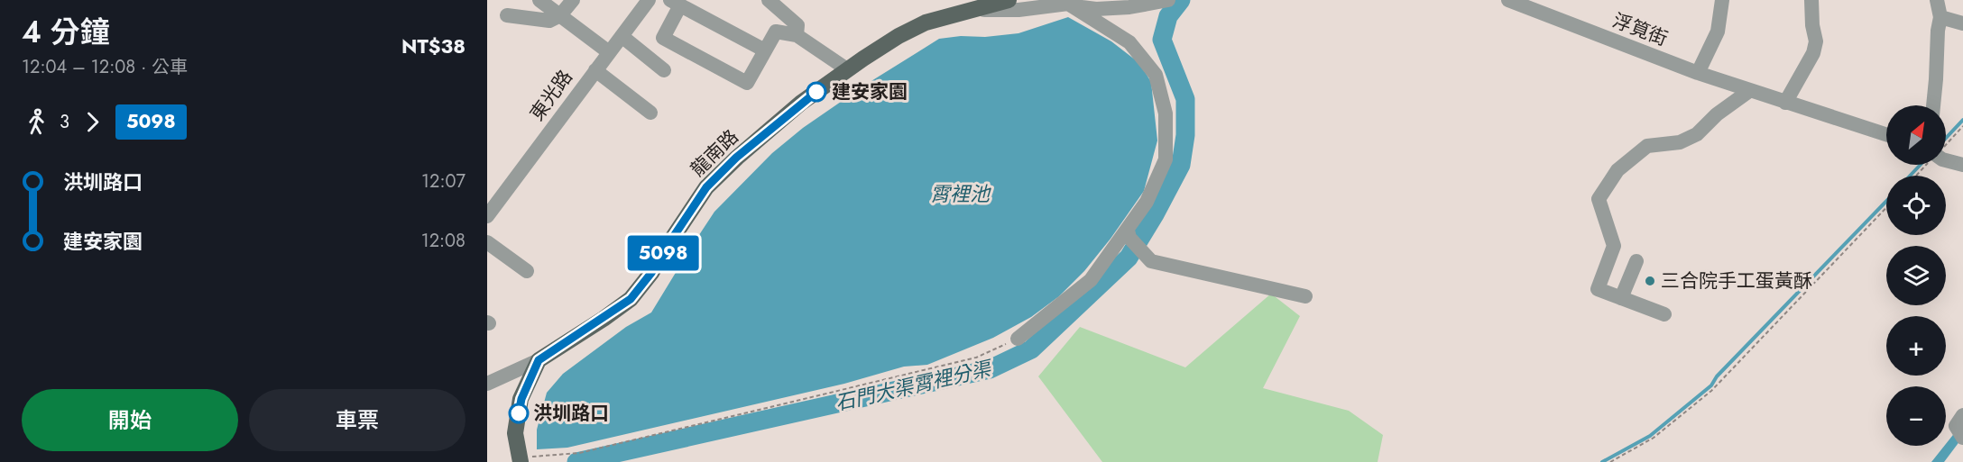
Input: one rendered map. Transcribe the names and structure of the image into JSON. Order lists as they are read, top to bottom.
{
  "streets": {
    "main road": ["龍南路"],
    "street": ["浮筧街", "東光路"]
  },
  "water": ["霄裡池", "石門大渠霄裡分渠"],
  "places": ["建安家園", "三合院手工蛋黃酥", "洪圳路口"],
  "lines": ["bus line 5098"],
  "north": "top right",
  "page": {
    "heading": ["4 分鐘", "12:04 – 12:08 · 公車", "NT$38"],
    "on_map": "5098",
    "legs": ["3", "5098"],
    "map_buttons": ["+", "−"],
    "list": [
      {
        "name": "洪圳路口",
        "value": "12:07"
      },
      {
        "name": "建安家園",
        "value": "12:08"
      }
    ],
    "buttons": ["開始", "車票"]
  }
}
